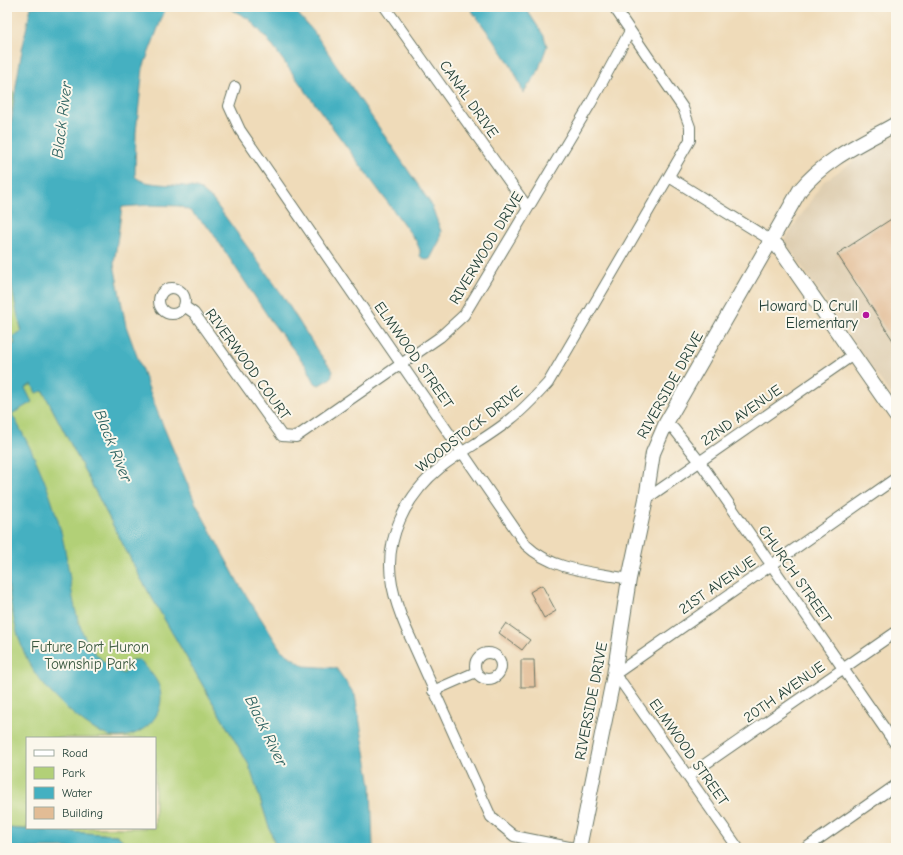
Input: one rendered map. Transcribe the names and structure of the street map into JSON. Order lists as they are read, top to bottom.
{
  "streets": {
    "street": [
      "CANAL DRIVE",
      "RIVERWOOD DRIVE",
      "ELMWOOD STREET",
      "RIVERWOOD COURT",
      "RIVERSIDE DRIVE",
      "22ND AVENUE",
      "WOODSTOCK DRIVE",
      "CHURCH STREET",
      "21ST AVENUE",
      "20TH AVENUE"
    ]
  },
  "crossings": [
    ["CANAL DRIVE", "RIVERWOOD DRIVE"],
    ["RIVERWOOD DRIVE", "ELMWOOD STREET"],
    ["RIVERWOOD DRIVE", "RIVERWOOD COURT"],
    ["RIVERWOOD DRIVE", "WOODSTOCK DRIVE"],
    ["ELMWOOD STREET", "RIVERSIDE DRIVE"],
    ["ELMWOOD STREET", "WOODSTOCK DRIVE"],
    ["ELMWOOD STREET", "21ST AVENUE"],
    ["ELMWOOD STREET", "20TH AVENUE"],
    ["RIVERSIDE DRIVE", "22ND AVENUE"],
    ["RIVERSIDE DRIVE", "CHURCH STREET"],
    ["RIVERSIDE DRIVE", "21ST AVENUE"],
    ["22ND AVENUE", "CHURCH STREET"],
    ["CHURCH STREET", "21ST AVENUE"],
    ["CHURCH STREET", "20TH AVENUE"]
  ],
  "water": ["Black River"],
  "parks": ["Future Port Huron Township Park"],
  "places": ["Howard D. Crull Elementary"],
  "legend": [
    "Road",
    "Park",
    "Water",
    "Building"
  ]
}
